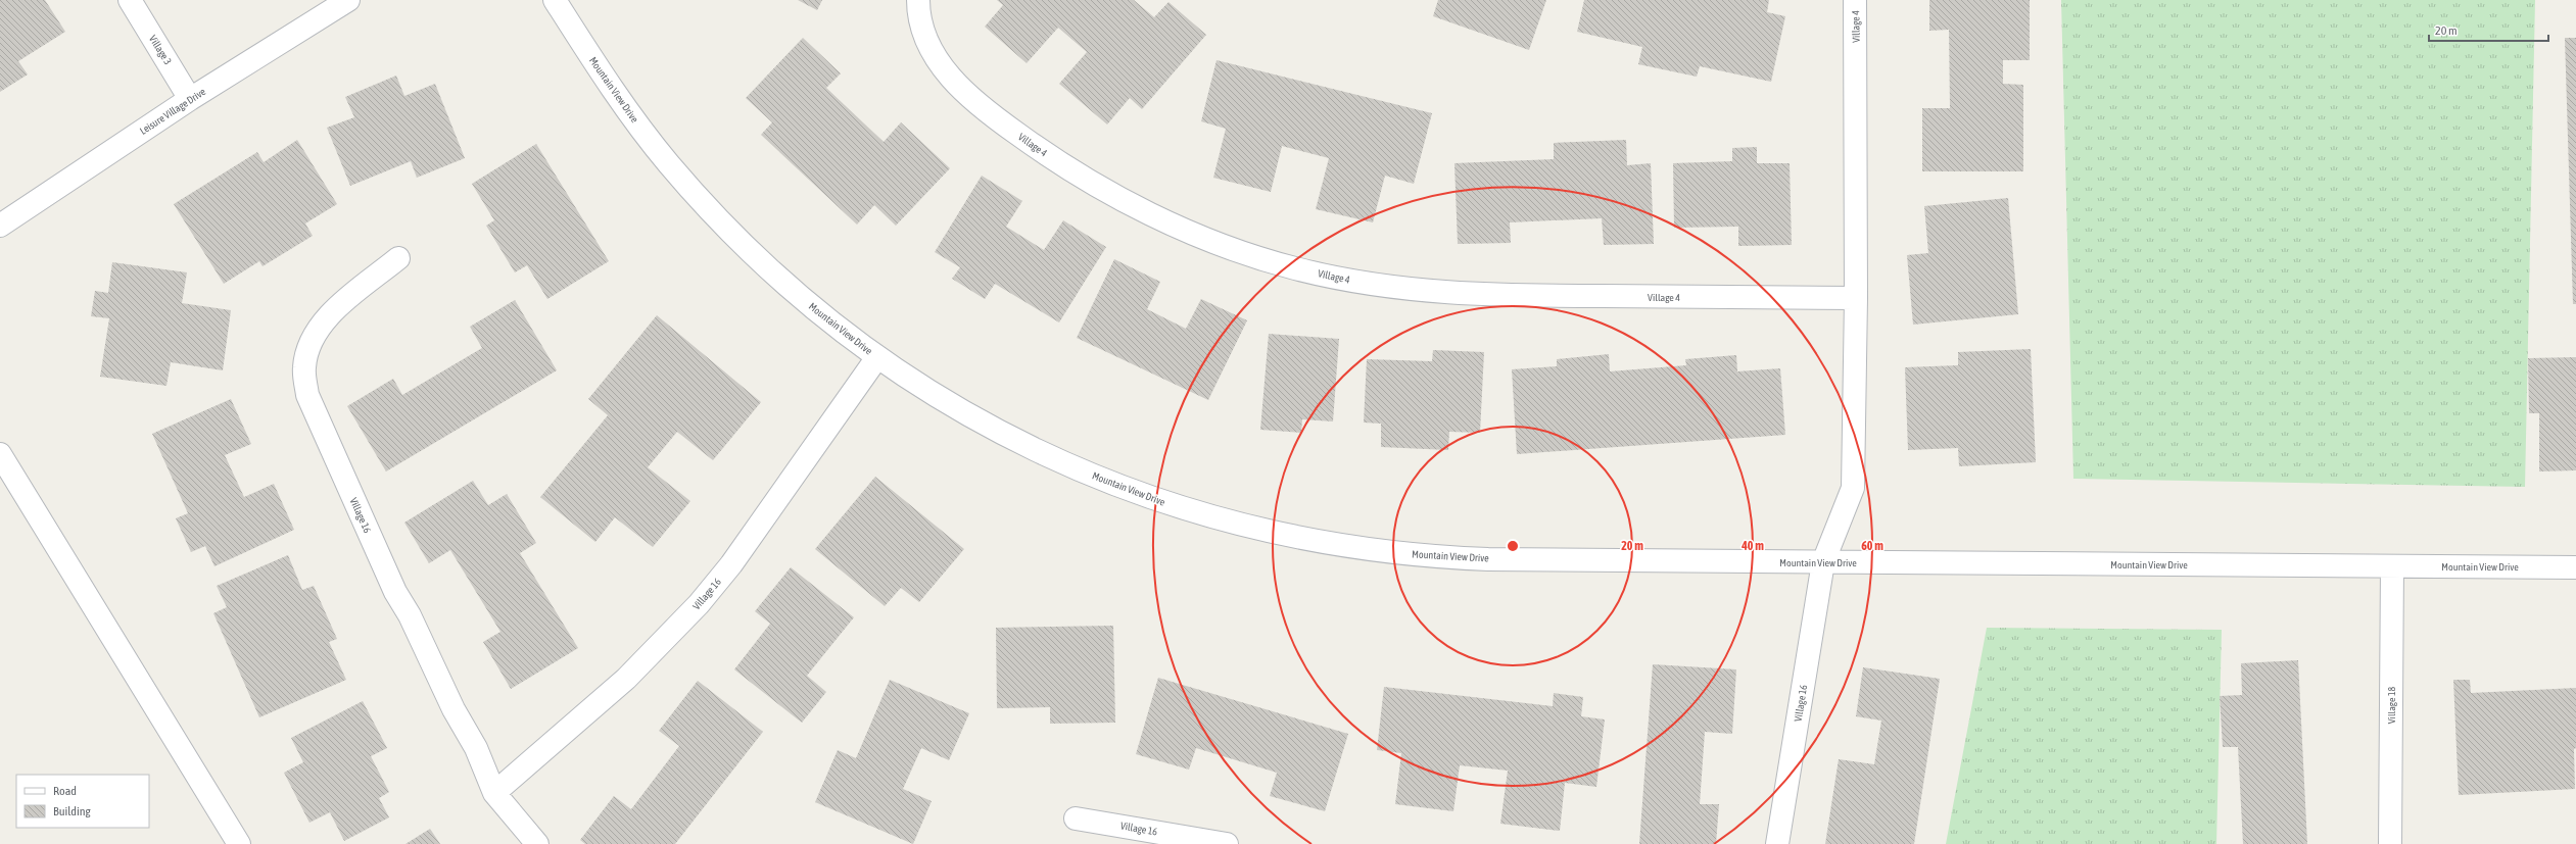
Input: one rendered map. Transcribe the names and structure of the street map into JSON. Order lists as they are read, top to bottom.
{
  "streets": {
    "street": [
      "Village 4",
      "Village 3",
      "Mountain View Drive",
      "Leisure Village Drive",
      "Village 16",
      "Village 18"
    ]
  },
  "crossings": [
    ["Village 4", "Mountain View Drive"],
    ["Village 4", "Village 16"],
    ["Village 3", "Leisure Village Drive"],
    ["Mountain View Drive", "Village 16"],
    ["Mountain View Drive", "Village 18"]
  ],
  "legend": ["Road", "Building"],
  "scale_bar": "20 m",
  "rings": ["20 m", "40 m", "60 m"]
}
